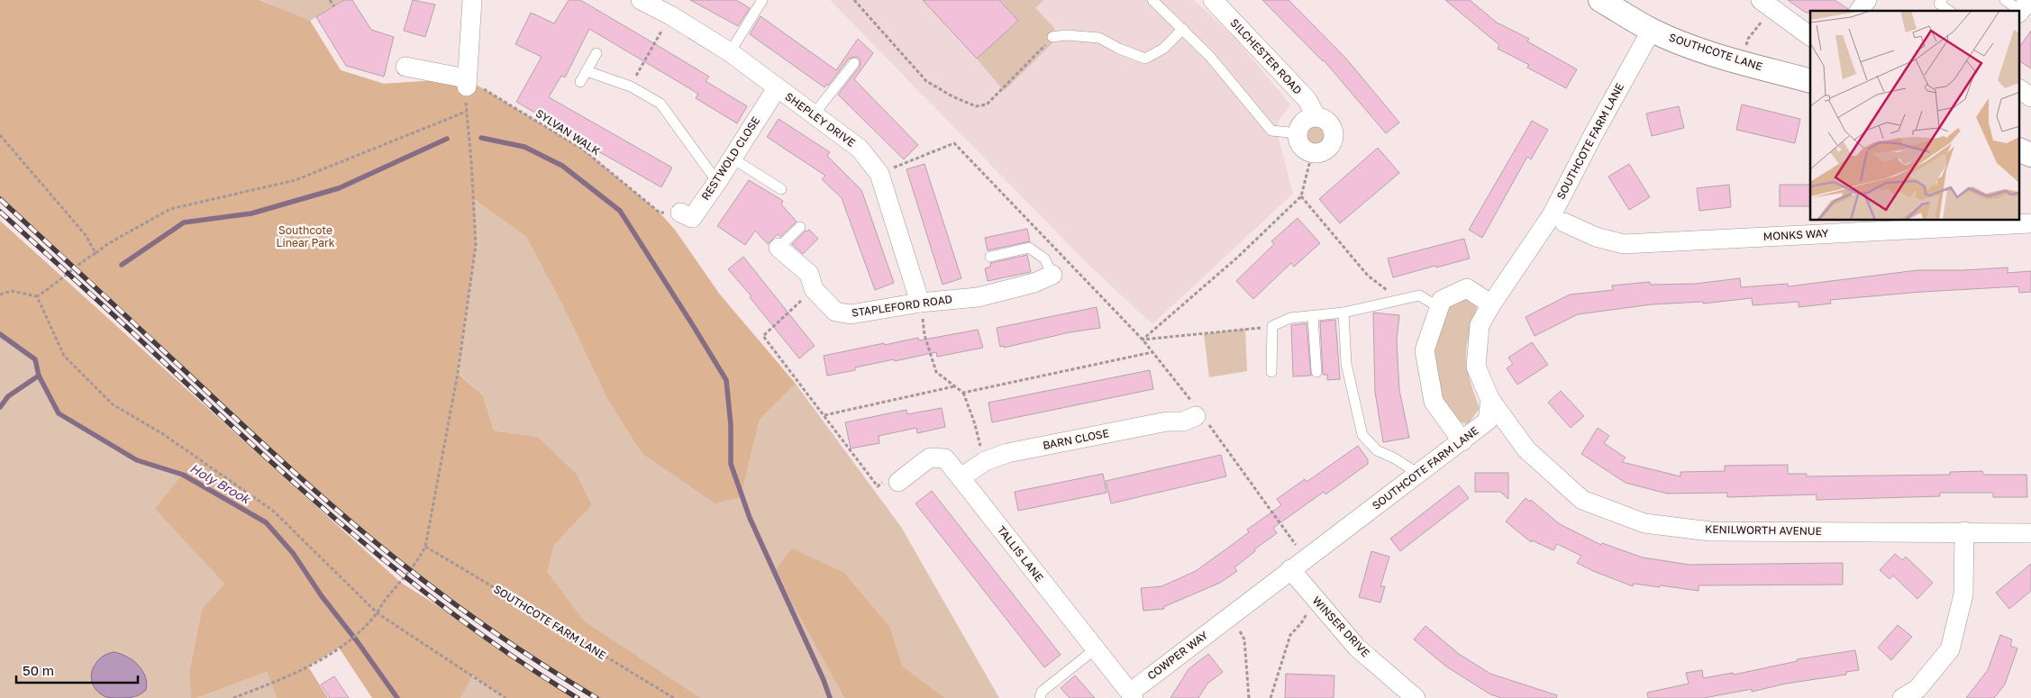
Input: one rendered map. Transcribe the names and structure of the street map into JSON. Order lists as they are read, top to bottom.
{
  "streets": {
    "street": [
      "SOUTHCOTE LANE",
      "SILCHESTER ROAD",
      "SHEPLEY DRIVE",
      "SOUTHCOTE FARM LANE",
      "RESTWOLD CLOSE",
      "MONKS WAY",
      "STAPLEFORD ROAD",
      "BARN CLOSE",
      "KENILWORTH AVENUE",
      "TALLIS LANE",
      "WINSER DRIVE",
      "COWPER WAY"
    ],
    "path": ["SYLVAN WALK"]
  },
  "crossings": [
    ["SOUTHCOTE LANE", "SOUTHCOTE FARM LANE"],
    ["SHEPLEY DRIVE", "RESTWOLD CLOSE"],
    ["SHEPLEY DRIVE", "STAPLEFORD ROAD"],
    ["SYLVAN WALK", "RESTWOLD CLOSE"],
    ["SOUTHCOTE FARM LANE", "KENILWORTH AVENUE"],
    ["SOUTHCOTE FARM LANE", "WINSER DRIVE"],
    ["SOUTHCOTE FARM LANE", "COWPER WAY"],
    ["BARN CLOSE", "TALLIS LANE"],
    ["TALLIS LANE", "COWPER WAY"]
  ],
  "water": ["Holy Brook"],
  "parks": ["Southcote Linear Park"],
  "scale_bar": "50 m"
}
